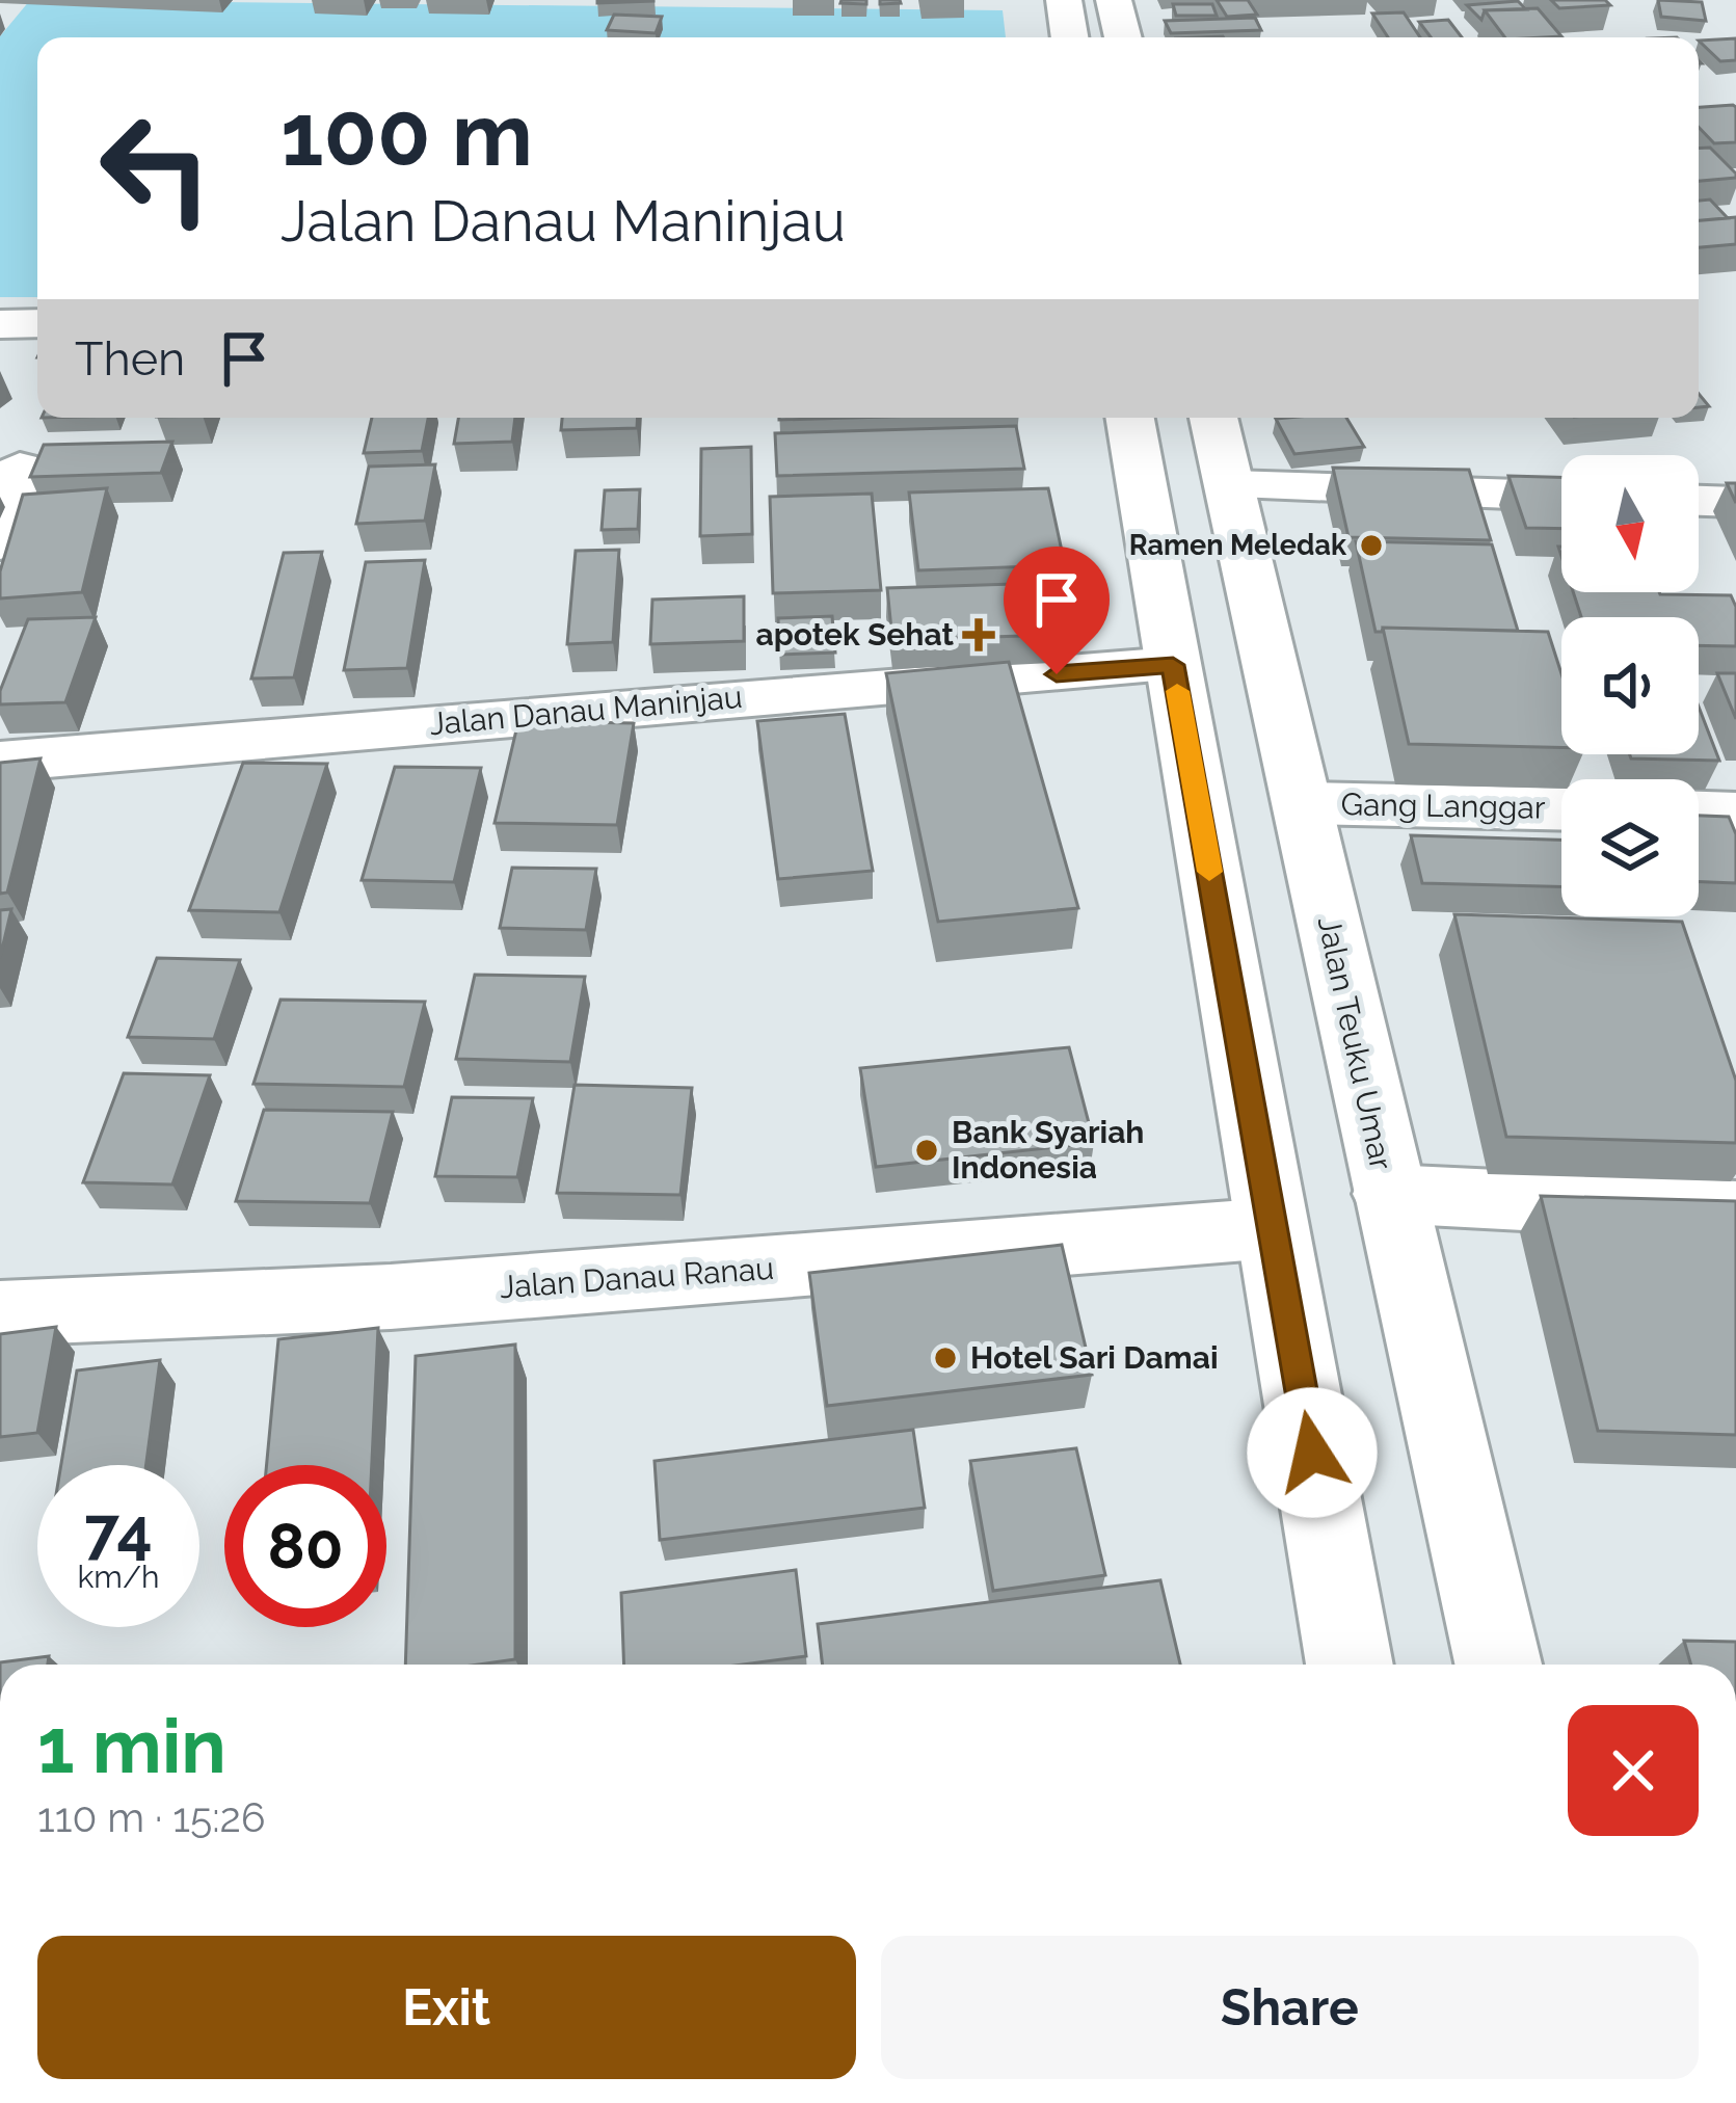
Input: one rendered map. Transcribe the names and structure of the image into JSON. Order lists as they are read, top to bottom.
{
  "streets": {
    "highway": ["Jalan Teuku Umar"],
    "street": ["Jalan Danau Maninjau", "Gang Langgar", "Jalan Danau Ranau"]
  },
  "crossings": [
    ["Gang Langgar", "Jalan Teuku Umar"]
  ],
  "places": {
    "other": ["Ramen Meledak", "Bank Syariah Indonesia", "Hotel Sari Damai"],
    "health": ["apotek Sehat"]
  },
  "north": "bottom",
  "page": {
    "turn": ["100 m", "Jalan Danau Maninjau"],
    "then": "Then",
    "speed": "74 km/h",
    "limit": "80",
    "heading": ["1 min", "110 m · 15:26"],
    "buttons": ["Exit", "Share"]
  }
}
